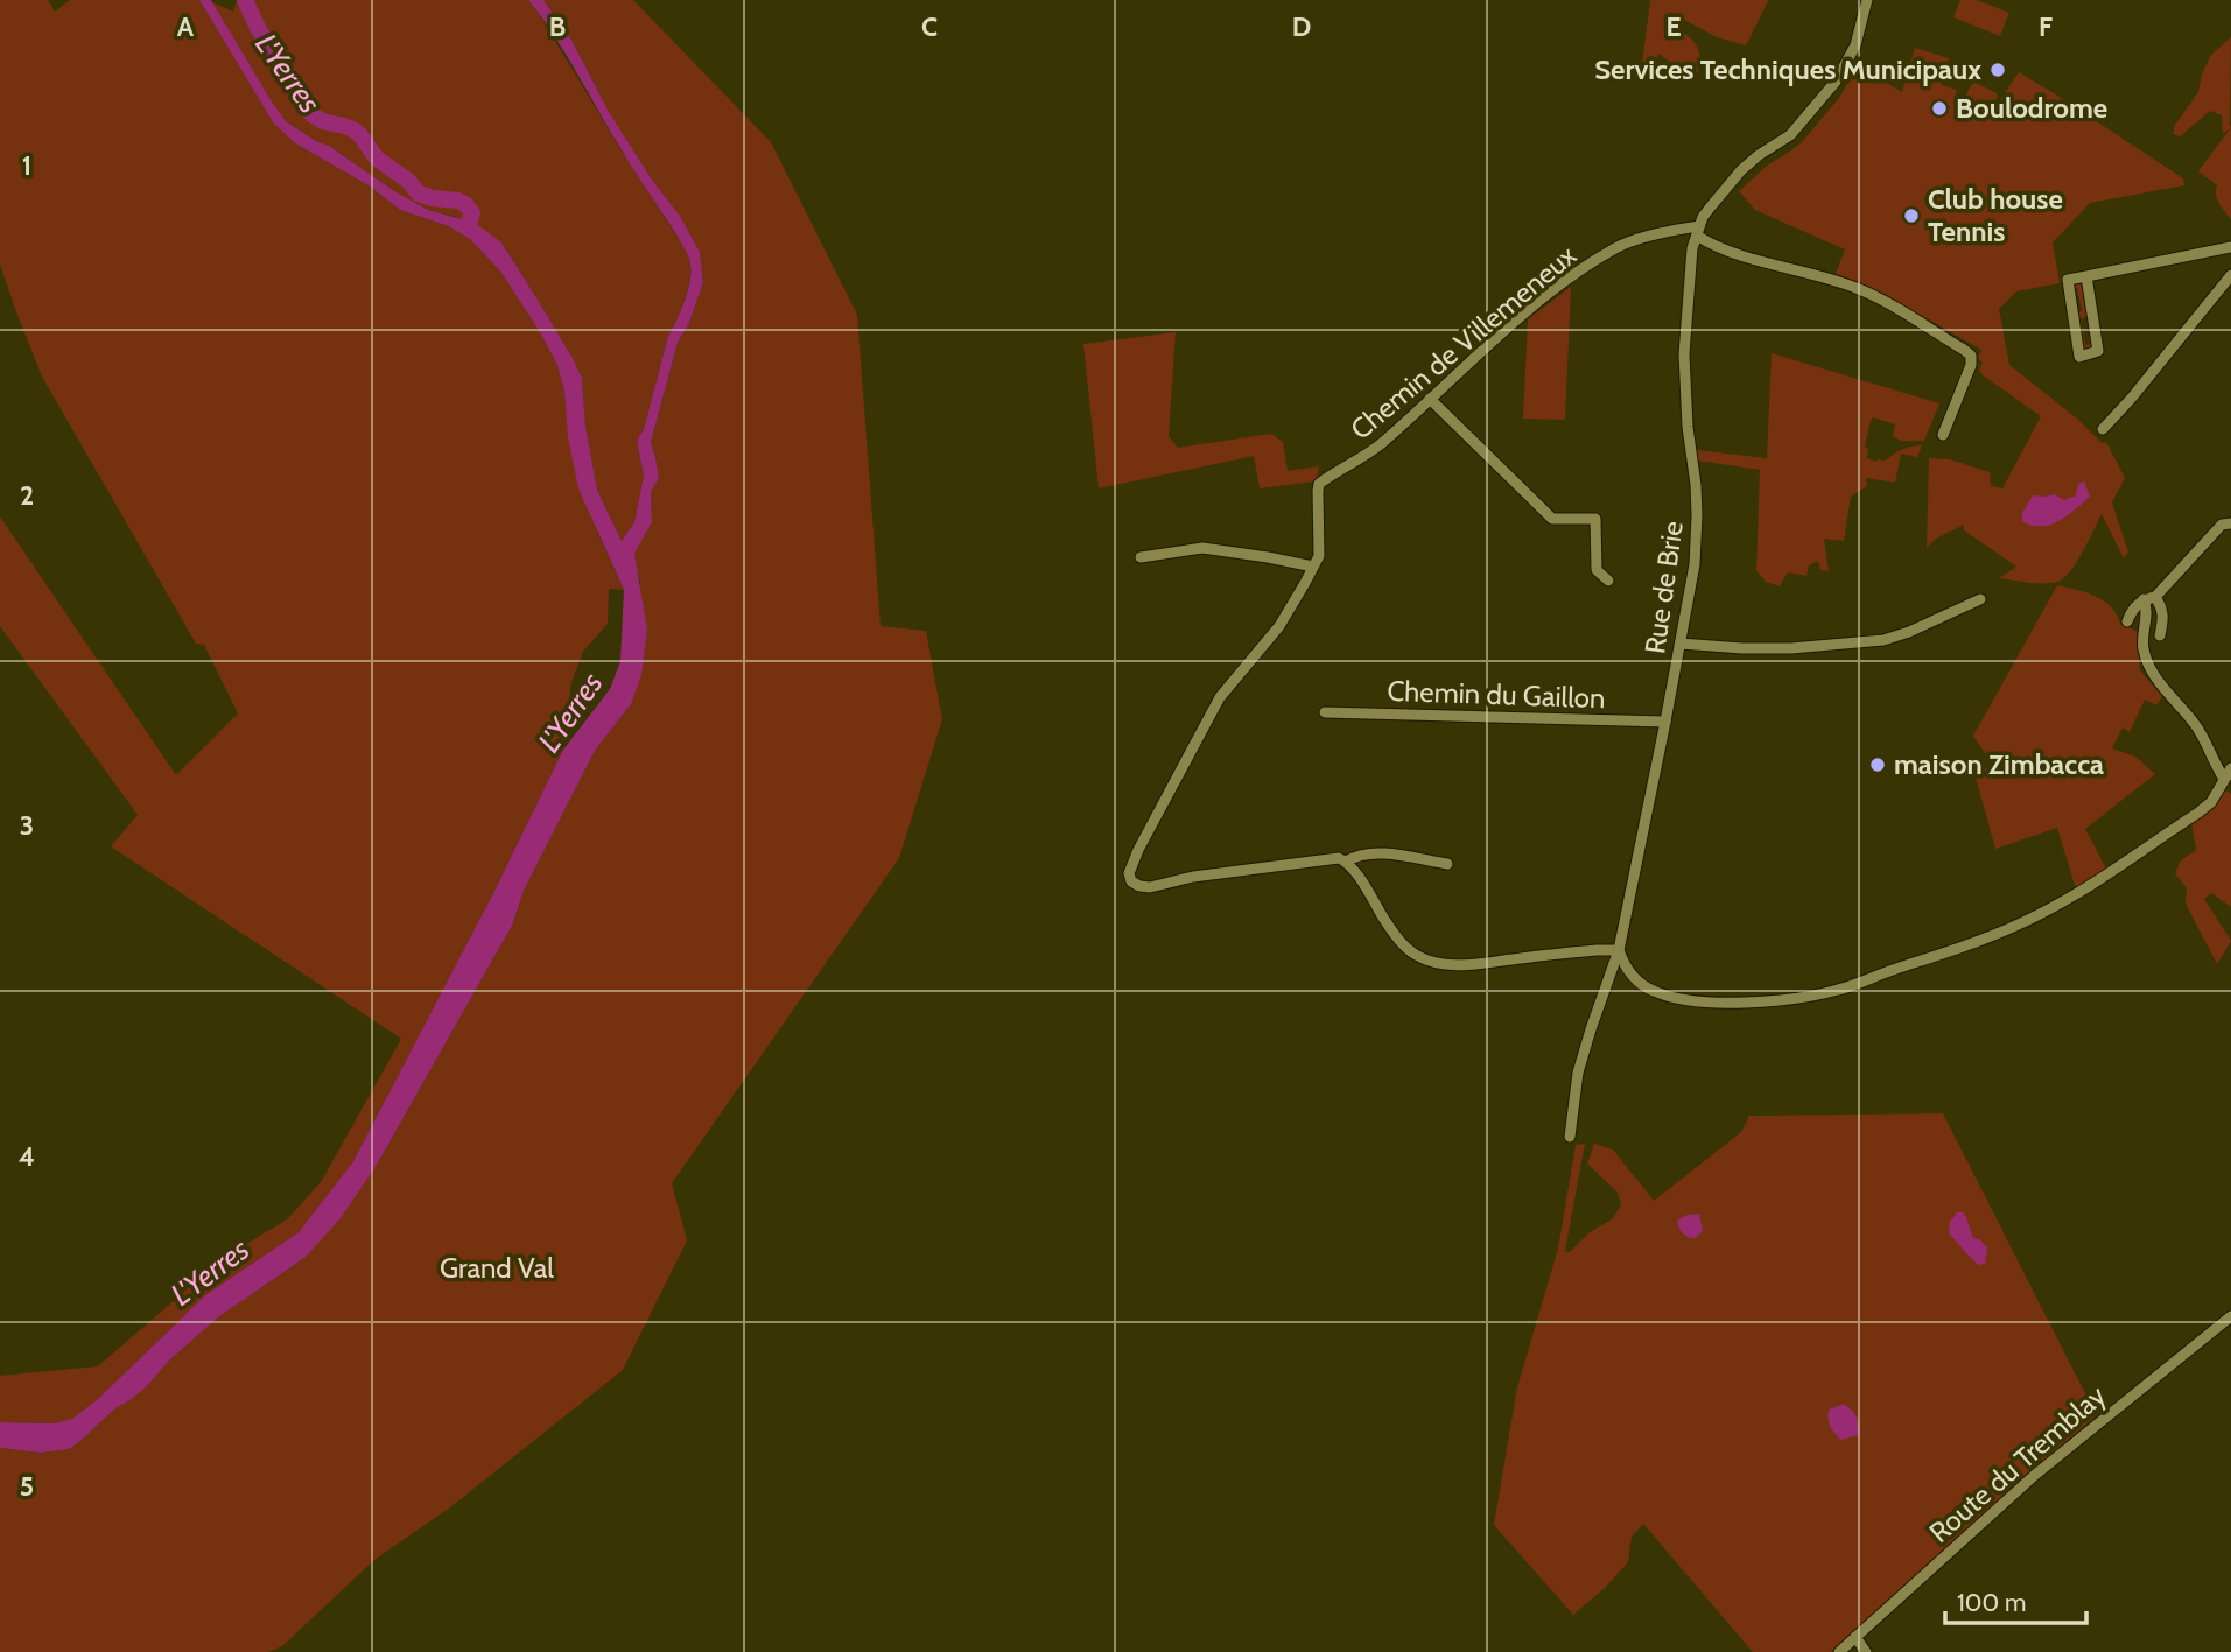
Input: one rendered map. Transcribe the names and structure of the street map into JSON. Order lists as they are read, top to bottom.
{
  "streets": {
    "street": [
      "Chemin de Villemeneux",
      "Rue de Brie",
      "Chemin du Gaillon",
      "Route du Tremblay"
    ]
  },
  "crossings": [
    ["Chemin de Villemeneux", "Rue de Brie"],
    ["Rue de Brie", "Chemin du Gaillon"]
  ],
  "water": ["L'Yerres"],
  "parks": ["Grand Val"],
  "places": [
    "Services Techniques Municipaux",
    "Boulodrome",
    "Club house Tennis",
    "maison Zimbacca"
  ],
  "scale_bar": "100 m",
  "grid": {
    "columns": [
      "A",
      "B",
      "C",
      "D",
      "E",
      "F"
    ],
    "rows": [
      "1",
      "2",
      "3",
      "4",
      "5"
    ]
  }
}
